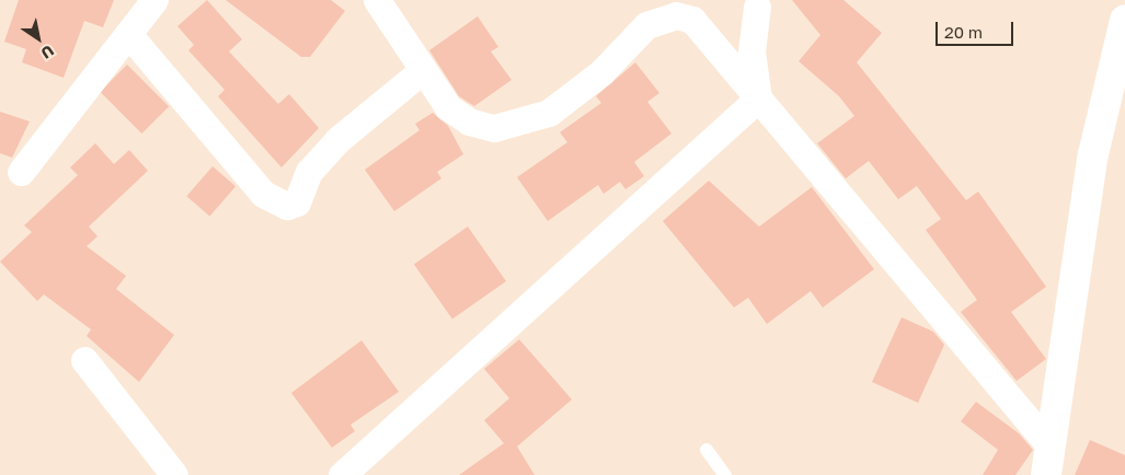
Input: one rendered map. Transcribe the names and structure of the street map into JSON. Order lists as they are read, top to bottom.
{
  "scale_bar": "20 m",
  "north": "bottom right"
}
